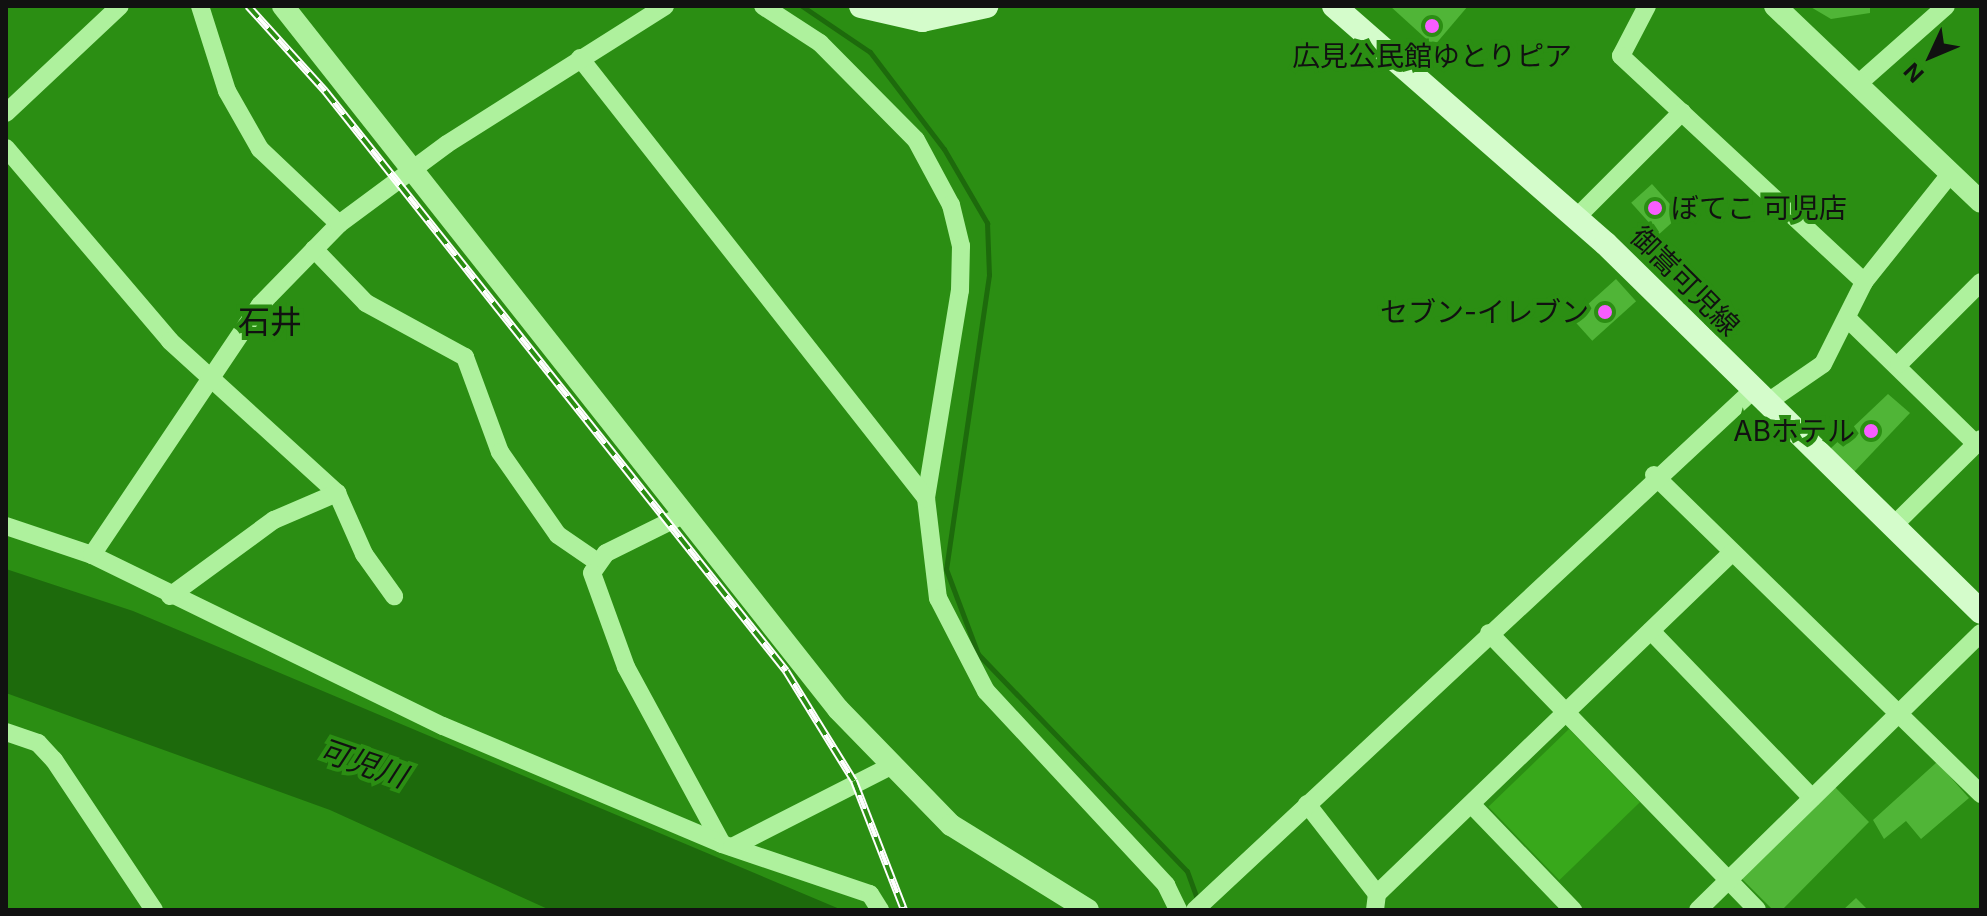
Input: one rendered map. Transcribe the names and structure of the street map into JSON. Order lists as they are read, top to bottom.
{
  "streets": {
    "main road": ["御嵩可児線"]
  },
  "districts": ["石井"],
  "water": ["可児川"],
  "places": [
    "広見公民館ゆとりピア",
    "ぼてこ 可児店",
    "セブン-イレブン",
    "ABホテル"
  ],
  "north": "bottom left"
}
